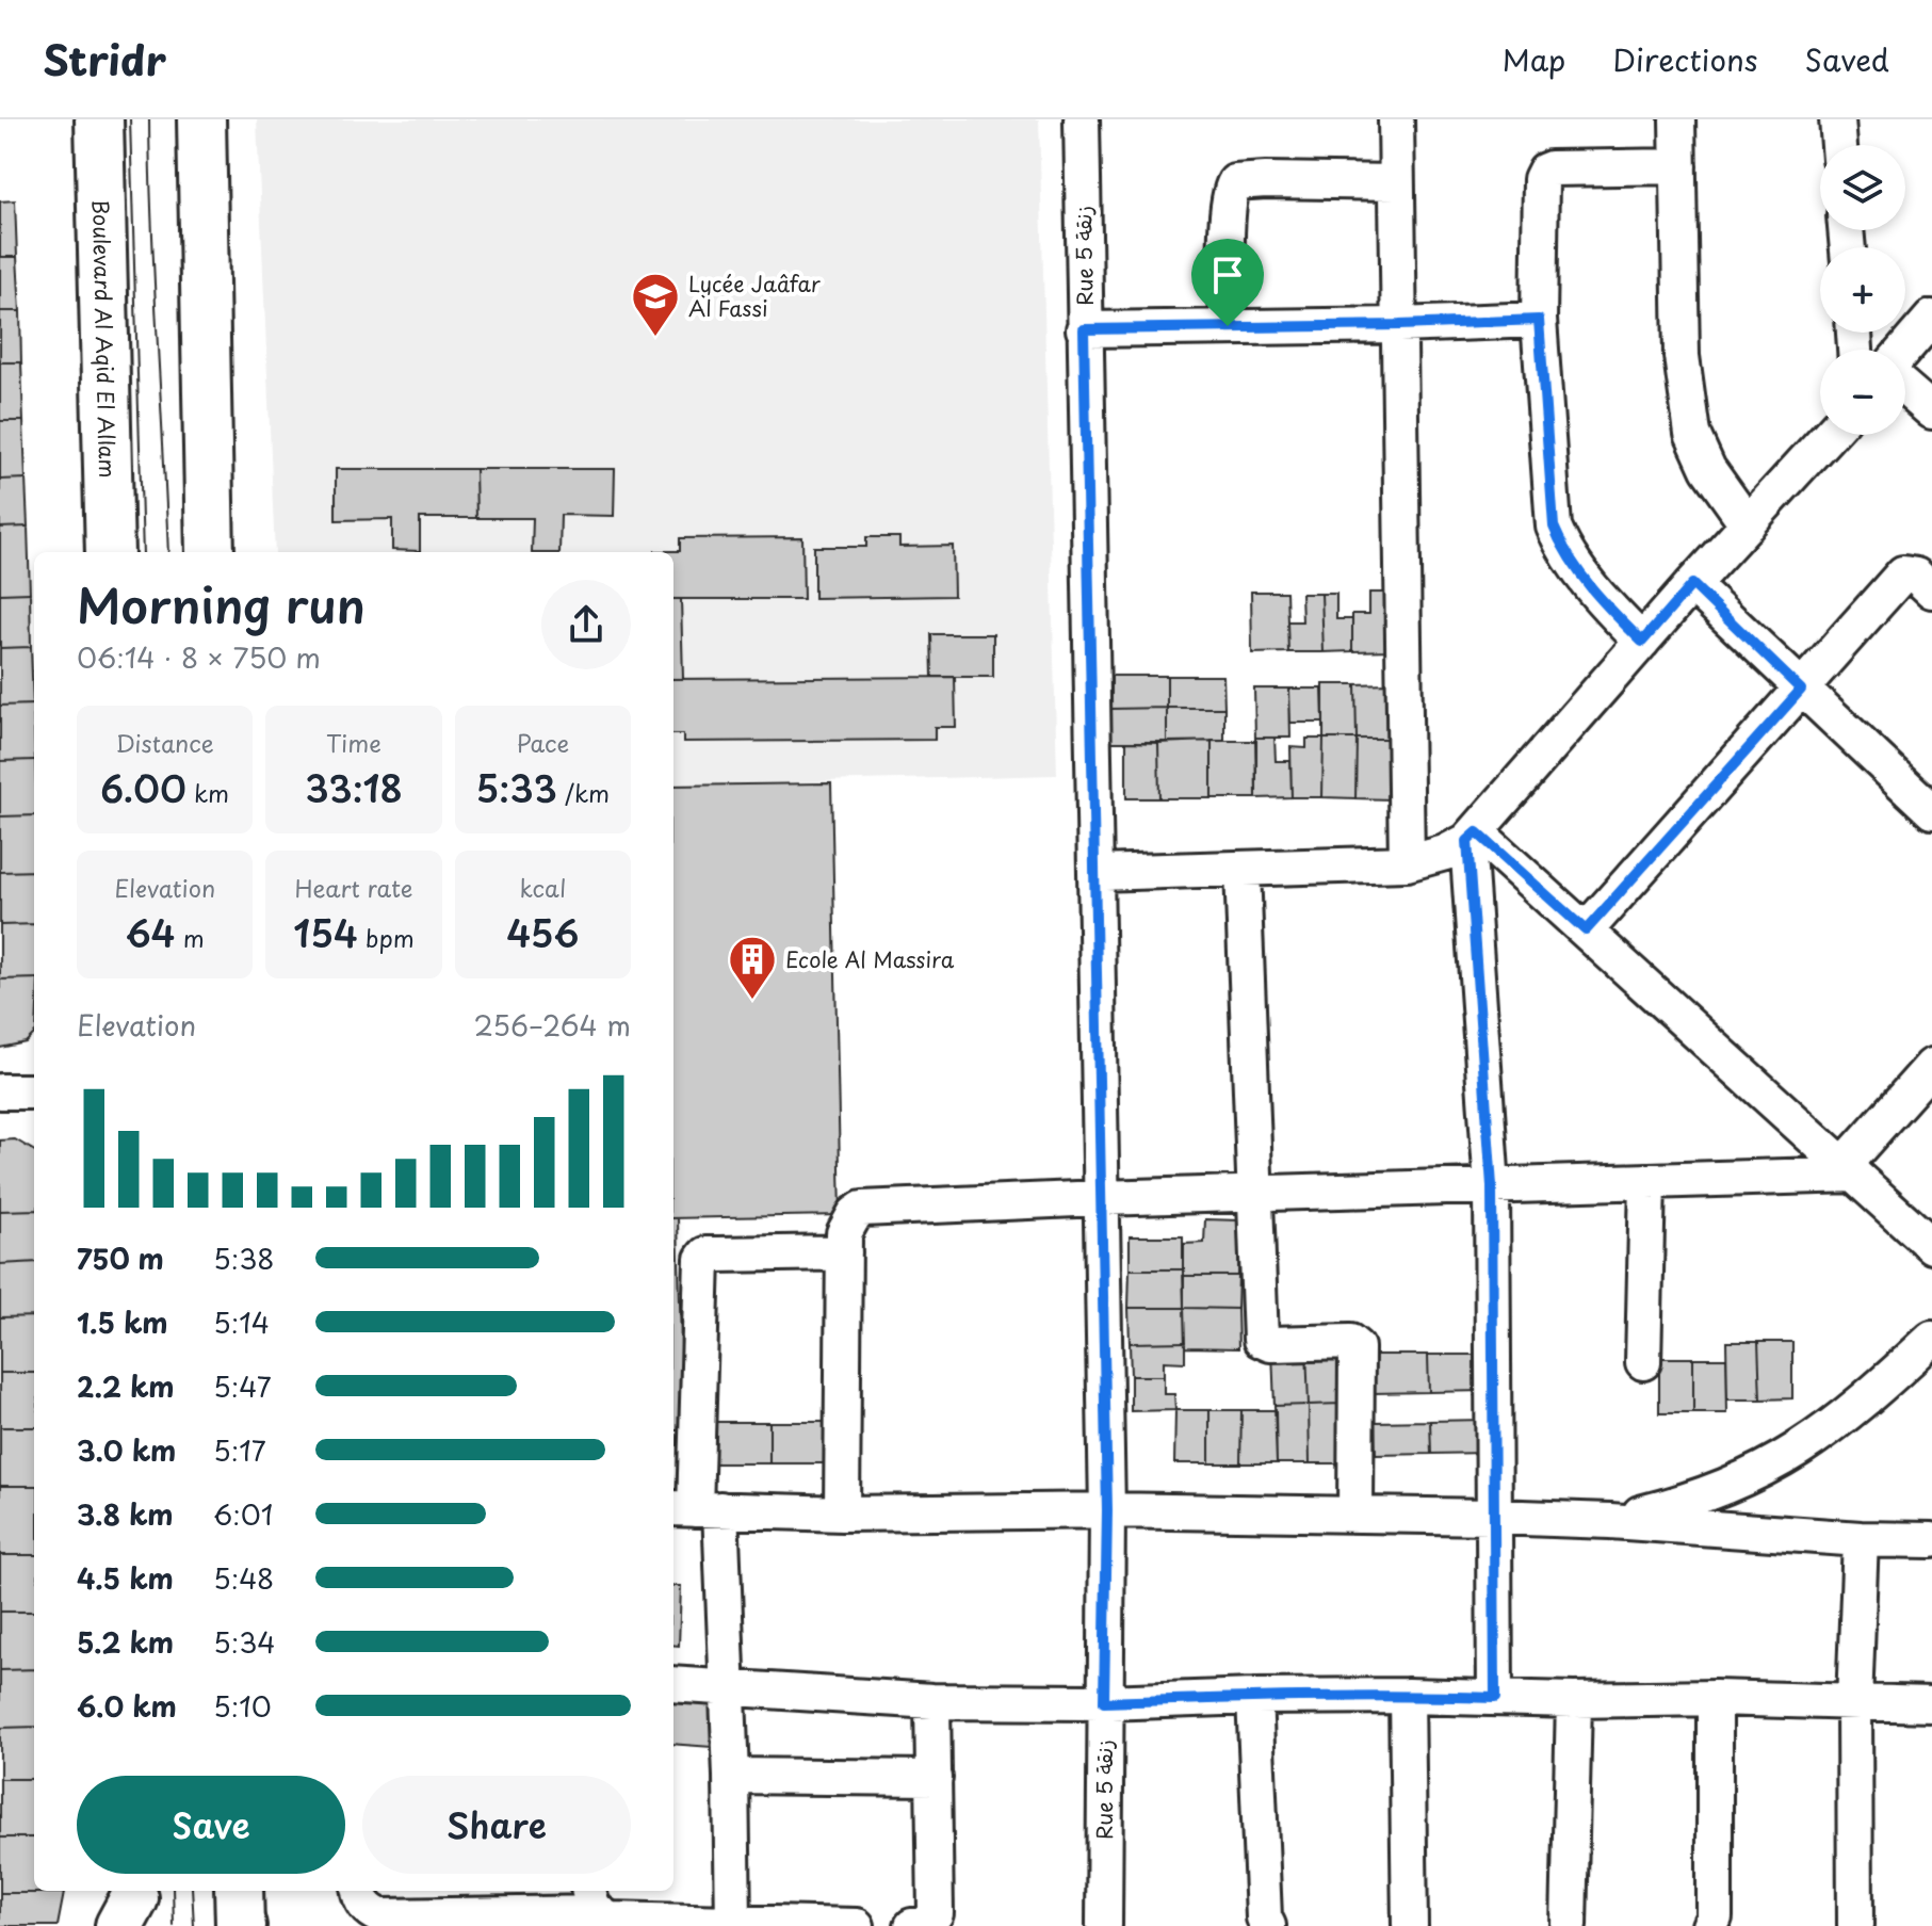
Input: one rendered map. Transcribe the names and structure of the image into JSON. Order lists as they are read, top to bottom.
{
  "streets": {
    "main road": ["Boulevard Al Aqid El Allam"],
    "street": ["Rue 5 زنقة"]
  },
  "places": {
    "school or university": ["Lycée Jaâfar Al Fassi"],
    "building": ["Ecole Al Massira"]
  },
  "page": {
    "header": "Stridr",
    "nav": ["Map", "Directions", "Saved"],
    "map_buttons": ["+", "−"],
    "heading": ["Morning run", "06:14 · 8 × 750 m"],
    "stats": [
      ["Distance", "6.00 km"],
      ["Time", "33:18"],
      ["Pace", "5:33 /km"],
      ["Elevation", "64 m"],
      ["Heart rate", "154 bpm"],
      ["kcal", "456"]
    ],
    "chart": ["Elevation", "256–264 m"],
    "list": [
      {
        "name": "750 m",
        "note": "5:38"
      },
      {
        "name": "1.5 km",
        "note": "5:14"
      },
      {
        "name": "2.2 km",
        "note": "5:47"
      },
      {
        "name": "3.0 km",
        "note": "5:17"
      },
      {
        "name": "3.8 km",
        "note": "6:01"
      },
      {
        "name": "4.5 km",
        "note": "5:48"
      },
      {
        "name": "5.2 km",
        "note": "5:34"
      },
      {
        "name": "6.0 km",
        "note": "5:10"
      }
    ],
    "buttons": ["Save", "Share"]
  }
}
